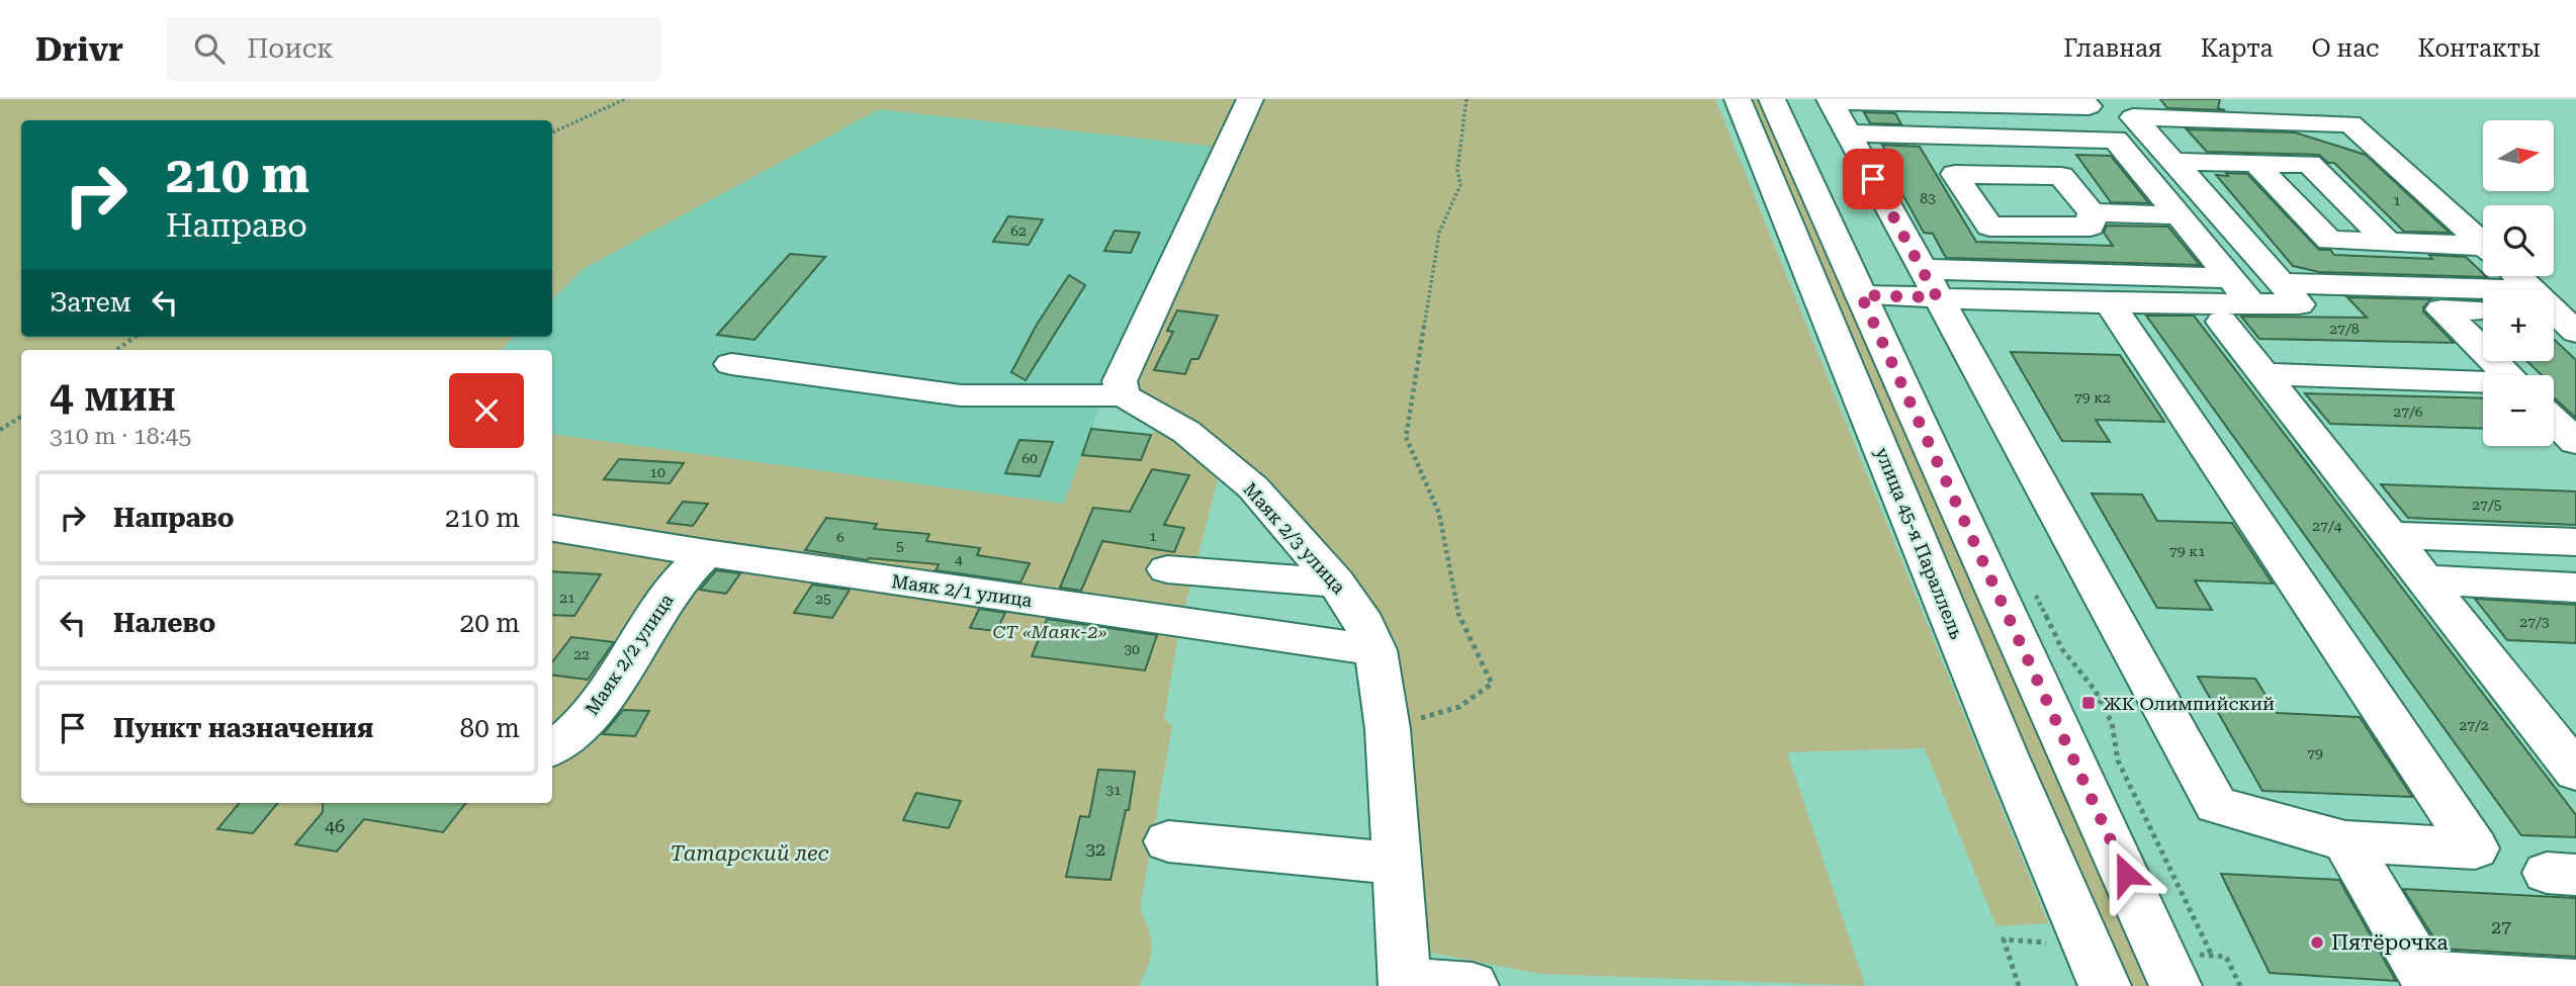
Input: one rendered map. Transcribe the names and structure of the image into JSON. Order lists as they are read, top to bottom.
{
  "streets": {
    "main road": [
      "Маяк 2/3 улица",
      "улица 45-я Параллель",
      "Маяк 2/1 улица",
      "Маяк 2/2 улица"
    ]
  },
  "crossings": [
    ["Маяк 2/3 улица", "Маяк 2/1 улица"],
    ["Маяк 2/1 улица", "Маяк 2/2 улица"]
  ],
  "parks": ["СТ «Маяк-2»", "Татарский лес"],
  "places": {
    "transit": ["ЖК Олимпийский"],
    "other": ["Пятёрочка"]
  },
  "house_numbers": [
    "83",
    "1",
    "62",
    "27/8",
    "79 к2",
    "27/6",
    "60",
    "10",
    "27/5",
    "27/4",
    "1",
    "6",
    "5",
    "79 к1",
    "4",
    "21",
    "25",
    "27/3",
    "30",
    "22",
    "27/2",
    "79",
    "31",
    "46",
    "32",
    "27"
  ],
  "north": "right",
  "page": {
    "header": "Drivr",
    "search": "Поиск",
    "nav": [
      "Главная",
      "Карта",
      "О нас",
      "Контакты"
    ],
    "map_buttons": ["+", "−"],
    "turn": ["210 m", "Направо"],
    "then": "Затем",
    "heading": ["4 мин", "310 m · 18:45"],
    "list": [
      {
        "name": "Направо",
        "value": "210 m"
      },
      {
        "name": "Налево",
        "value": "20 m"
      },
      {
        "name": "Пункт назначения",
        "value": "80 m"
      }
    ]
  }
}
